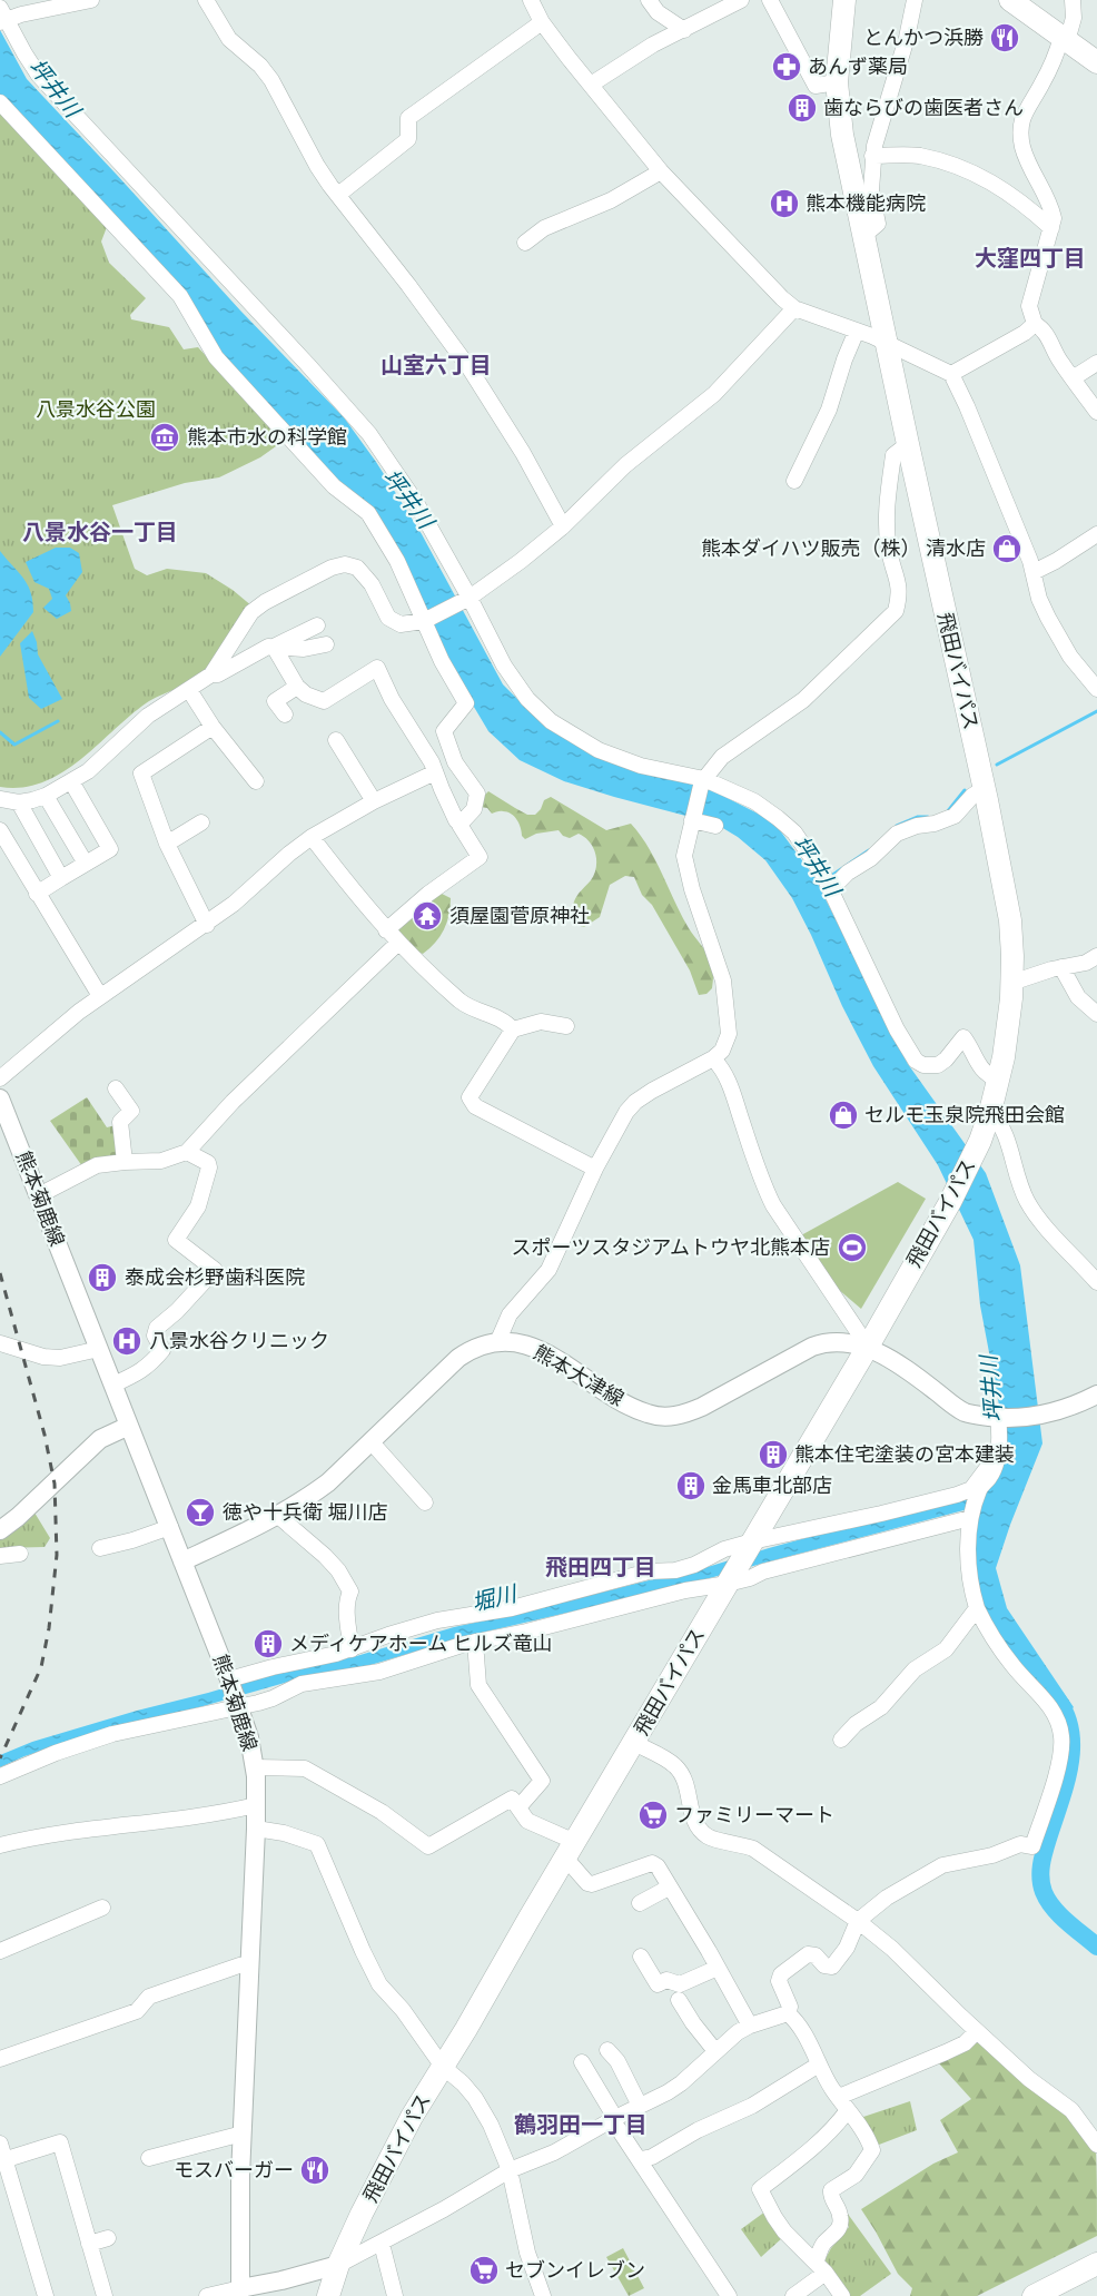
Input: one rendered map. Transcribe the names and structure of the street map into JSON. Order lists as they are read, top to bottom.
{
  "streets": {
    "highway": ["飛田バイパス"],
    "main road": ["熊本菊鹿線", "熊本大津線"]
  },
  "crossings": [
    ["飛田バイパス", "熊本大津線"]
  ],
  "districts": [
    "大窪四丁目",
    "山室六丁目",
    "八景水谷一丁目",
    "飛田四丁目",
    "鶴羽田一丁目"
  ],
  "water": ["坪井川", "堀川"],
  "parks": ["八景水谷公園"],
  "places": {
    "restaurant": ["とんかつ浜勝", "モスバーガー"],
    "pharmacy": ["あんず薬局"],
    "building": [
      "歯ならびの歯医者さん",
      "泰成会杉野歯科医院",
      "熊本住宅塗装の宮本建装",
      "金馬車北部店",
      "メディケアホーム ヒルズ竜山"
    ],
    "hospital": ["熊本機能病院", "八景水谷クリニック"],
    "museum": ["熊本市水の科学館"],
    "shop": ["熊本ダイハツ販売（株） 清水店", "セルモ玉泉院飛田会館"],
    "temple": ["須屋園菅原神社"],
    "sports": ["スポーツスタジアムトウヤ北熊本店"],
    "bar": ["徳や十兵衛 堀川店"],
    "supermarket": ["ファミリーマート", "セブンイレブン"]
  }
}
